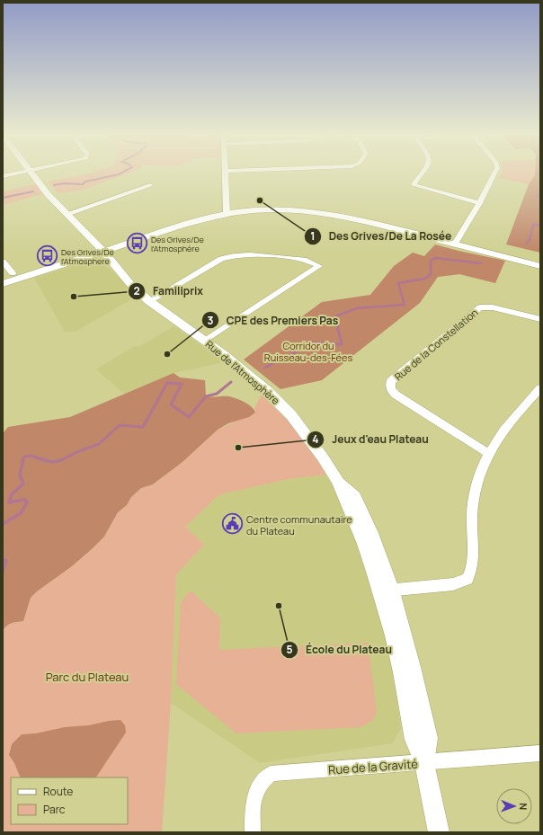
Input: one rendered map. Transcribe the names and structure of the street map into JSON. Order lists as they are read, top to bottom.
{
  "streets": {
    "street": ["Rue de la Constellation", "Rue de l'Atmosphère", "Rue de la Gravité"]
  },
  "crossings": [
    ["Rue de l'Atmosphère", "Rue de la Gravité"]
  ],
  "parks": ["Corridor du Ruisseau-des-Fées", "Parc du Plateau"],
  "places": {
    "other": [
      "Des Grives/De La Rosée",
      "Familiprix",
      "CPE des Premiers Pas",
      "Jeux d'eau Plateau",
      "École du Plateau"
    ],
    "bus stop": ["Des Grives/De l'Atmosphère", "Des Grives/De l'Atmosphere"],
    "public building": ["Centre communautaire du Plateau"]
  },
  "legend": ["Route", "Parc"],
  "north": "right"
}
